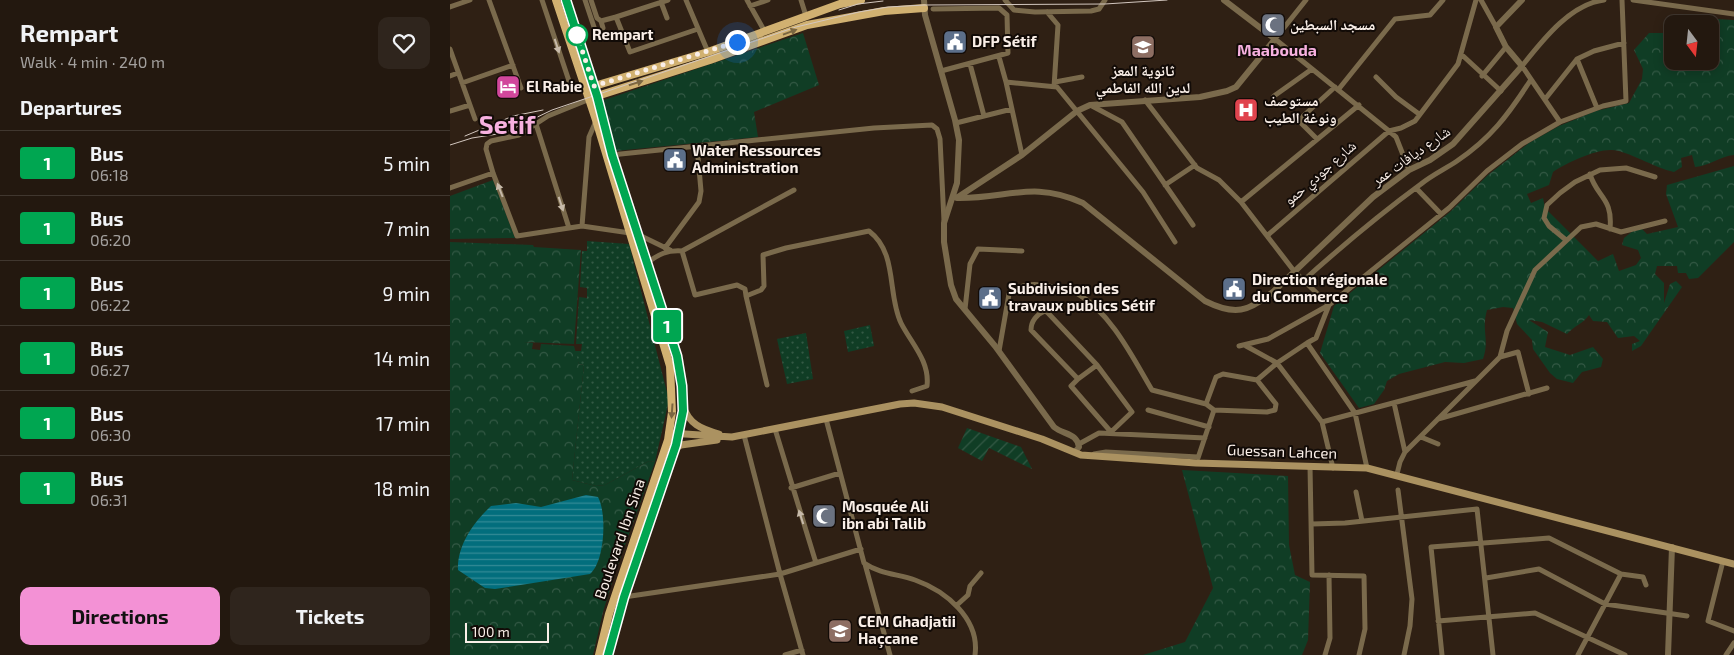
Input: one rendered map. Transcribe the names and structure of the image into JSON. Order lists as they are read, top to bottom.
{
  "streets": {
    "main road": ["Guessan Lahcen", "Boulevard Ibn Sina"],
    "street": ["شارع ديافات عمر", "شارع جودي حمو"]
  },
  "districts": ["Maabouda", "Setif"],
  "places": {
    "mosque": ["مسجد السبطين", "Mosquée Ali ibn abi Talib"],
    "other": ["Rempart"],
    "public building": [
      "DFP Sétif",
      "Water Ressources Administration",
      "Direction régionale du Commerce",
      "Subdivision des travaux publics Sétif"
    ],
    "school or university": ["ثانوية المعز لدين الله الفاطمي", "CEM Ghadjatii Haçcane"],
    "hotel": ["El Rabie"],
    "hospital": ["مستوصف ونوغة الطيب"]
  },
  "lines": ["bus line 1"],
  "scale_bar": "100 m",
  "north": "bottom",
  "page": {
    "heading": [
      ["Rempart", "Walk · 4 min · 240 m"],
      "Departures"
    ],
    "on_map": "1",
    "list": [
      {
        "mark": "1",
        "name": "Bus",
        "note": "06:18",
        "value": "5 min"
      },
      {
        "mark": "1",
        "name": "Bus",
        "note": "06:20",
        "value": "7 min"
      },
      {
        "mark": "1",
        "name": "Bus",
        "note": "06:22",
        "value": "9 min"
      },
      {
        "mark": "1",
        "name": "Bus",
        "note": "06:27",
        "value": "14 min"
      },
      {
        "mark": "1",
        "name": "Bus",
        "note": "06:30",
        "value": "17 min"
      },
      {
        "mark": "1",
        "name": "Bus",
        "note": "06:31",
        "value": "18 min"
      }
    ],
    "buttons": ["Directions", "Tickets"],
    "scale": "100 m"
  }
}
